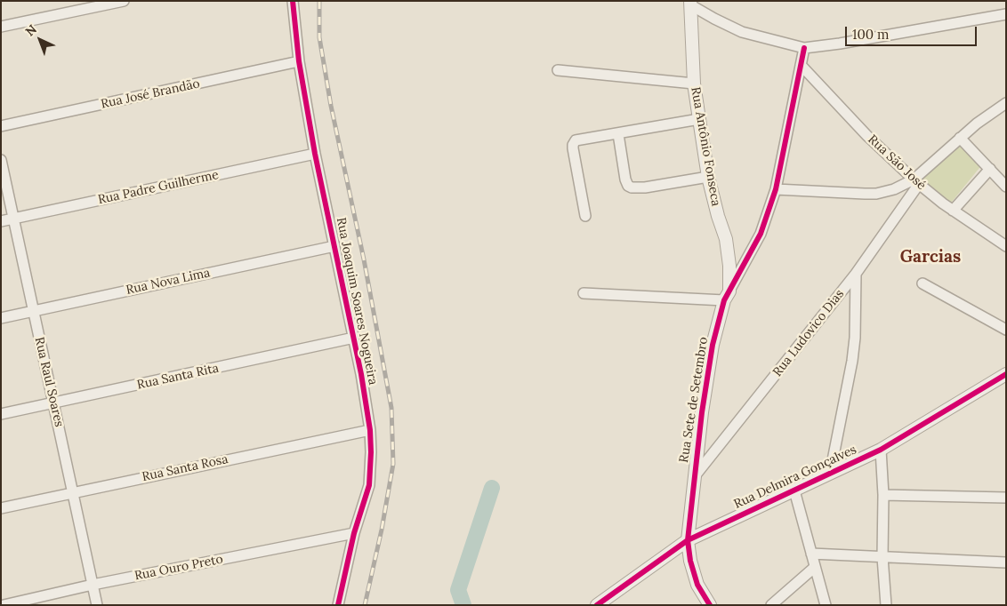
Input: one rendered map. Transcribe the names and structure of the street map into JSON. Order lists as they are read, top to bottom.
{
  "streets": {
    "street": [
      "Rua José Brandão",
      "Rua Antônio Fonseca",
      "Rua São José",
      "Rua Padre Guilherme",
      "Rua Nova Lima",
      "Rua Joaquim Soares Nogueira",
      "Rua Ludovico Dias",
      "Rua Santa Rita",
      "Rua Raul Soares",
      "Rua Sete de Setembro",
      "Rua Santa Rosa",
      "Rua Delmira Gonçalves",
      "Rua Ouro Preto"
    ]
  },
  "crossings": [
    ["Rua José Brandão", "Rua Joaquim Soares Nogueira"],
    ["Rua Antônio Fonseca", "Rua Sete de Setembro"],
    ["Rua São José", "Rua Ludovico Dias"],
    ["Rua São José", "Rua Sete de Setembro"],
    ["Rua Padre Guilherme", "Rua Joaquim Soares Nogueira"],
    ["Rua Padre Guilherme", "Rua Raul Soares"],
    ["Rua Nova Lima", "Rua Joaquim Soares Nogueira"],
    ["Rua Nova Lima", "Rua Raul Soares"],
    ["Rua Joaquim Soares Nogueira", "Rua Santa Rita"],
    ["Rua Joaquim Soares Nogueira", "Rua Santa Rosa"],
    ["Rua Joaquim Soares Nogueira", "Rua Ouro Preto"],
    ["Rua Ludovico Dias", "Rua Sete de Setembro"],
    ["Rua Santa Rita", "Rua Raul Soares"],
    ["Rua Raul Soares", "Rua Santa Rosa"],
    ["Rua Raul Soares", "Rua Ouro Preto"],
    ["Rua Sete de Setembro", "Rua Delmira Gonçalves"]
  ],
  "districts": ["Garcias"],
  "scale_bar": "100 m",
  "north": "top left"
}
